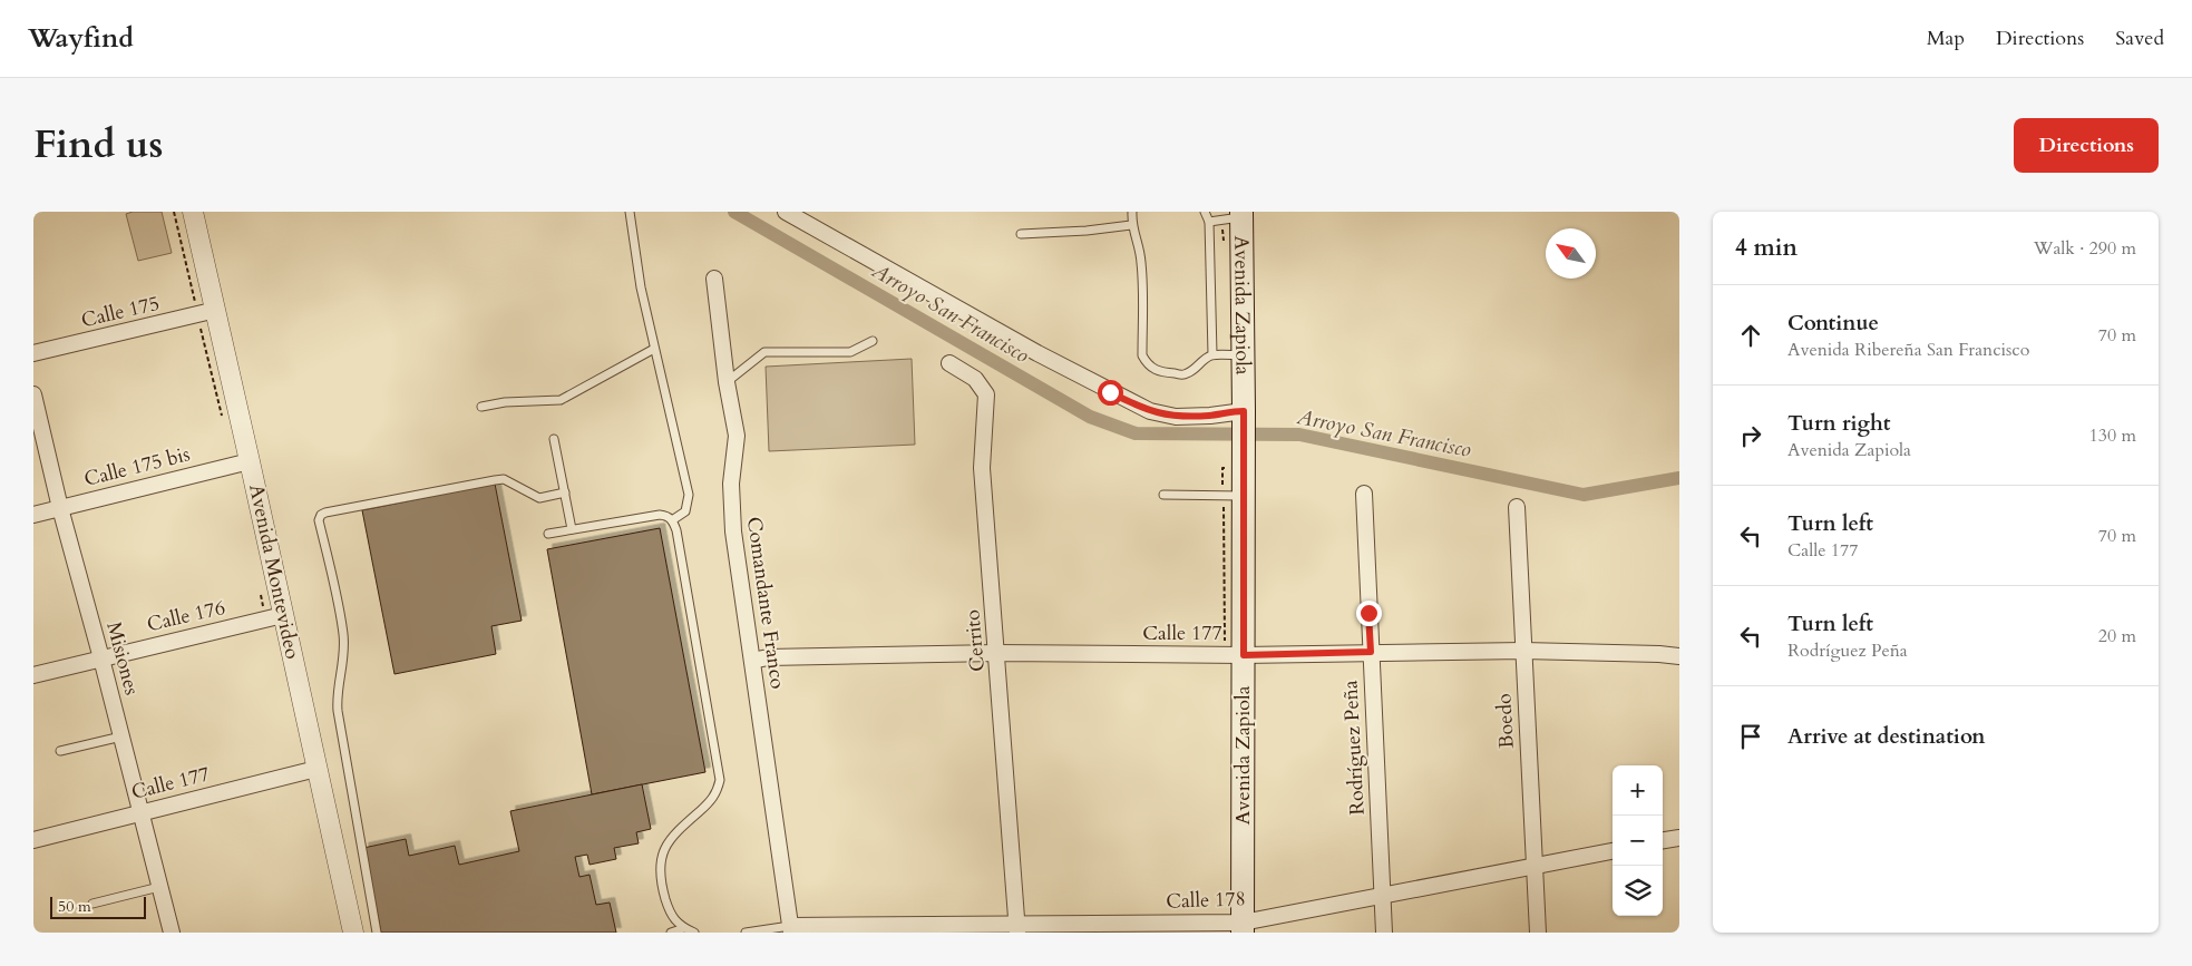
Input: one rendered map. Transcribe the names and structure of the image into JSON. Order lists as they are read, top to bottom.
{
  "streets": {
    "main road": ["Avenida Zapiola"],
    "street": [
      "Calle 175",
      "Calle 175 bis",
      "Avenida Montevideo",
      "Comandante Franco",
      "Calle 176",
      "Calle 177",
      "Cerrito",
      "Misiones",
      "Boedo",
      "Rodríguez Peña",
      "Calle 178"
    ]
  },
  "crossings": [
    ["Avenida Zapiola", "Calle 177"],
    ["Avenida Zapiola", "Calle 178"],
    ["Calle 175", "Avenida Montevideo"],
    ["Calle 175 bis", "Avenida Montevideo"],
    ["Calle 175 bis", "Misiones"],
    ["Avenida Montevideo", "Calle 176"],
    ["Avenida Montevideo", "Calle 177"],
    ["Comandante Franco", "Calle 177"],
    ["Comandante Franco", "Calle 178"],
    ["Calle 176", "Misiones"],
    ["Calle 177", "Cerrito"],
    ["Calle 177", "Misiones"],
    ["Calle 177", "Boedo"],
    ["Calle 177", "Rodríguez Peña"],
    ["Cerrito", "Calle 178"],
    ["Boedo", "Calle 178"],
    ["Rodríguez Peña", "Calle 178"]
  ],
  "water": ["Arroyo San Francisco"],
  "scale_bar": "50 m",
  "north": "top left",
  "page": {
    "header": "Wayfind",
    "nav": ["Map", "Directions", "Saved"],
    "title": "Find us",
    "buttons": "Directions",
    "heading": ["4 min", "Walk · 290 m"],
    "list": [
      ["Continue", "Avenida Ribereña San Francisco", "70 m"],
      ["Turn right", "Avenida Zapiola", "130 m"],
      ["Turn left", "Calle 177", "70 m"],
      ["Turn left", "Rodríguez Peña", "20 m"],
      "Arrive at destination"
    ],
    "map_buttons": ["+", "−"],
    "scale": "50 m"
  }
}
